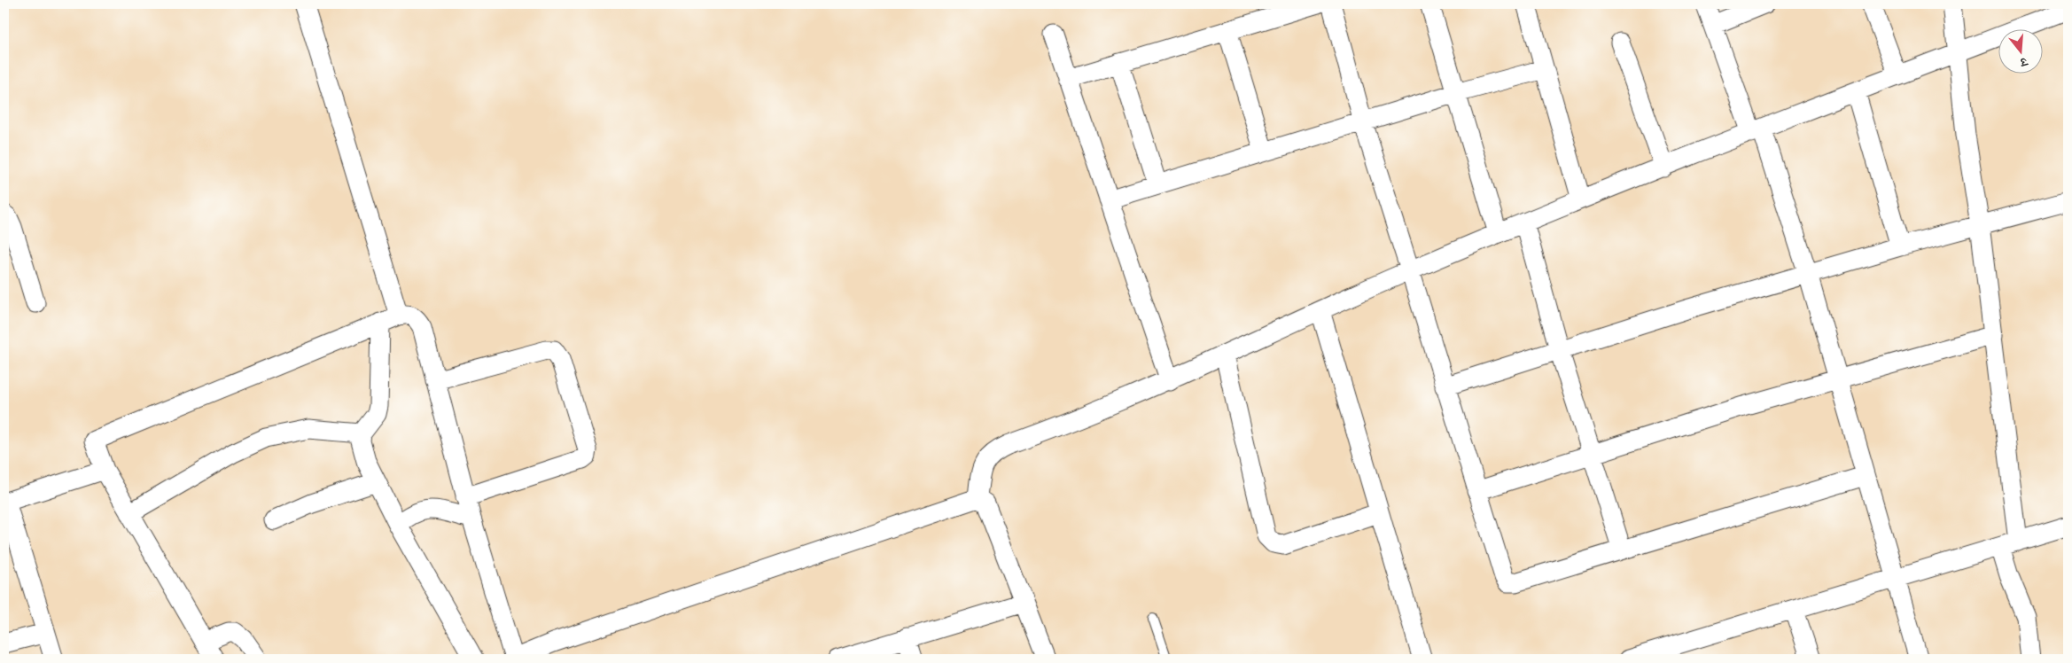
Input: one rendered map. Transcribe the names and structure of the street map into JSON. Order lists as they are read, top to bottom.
{
  "north": "bottom"
}
